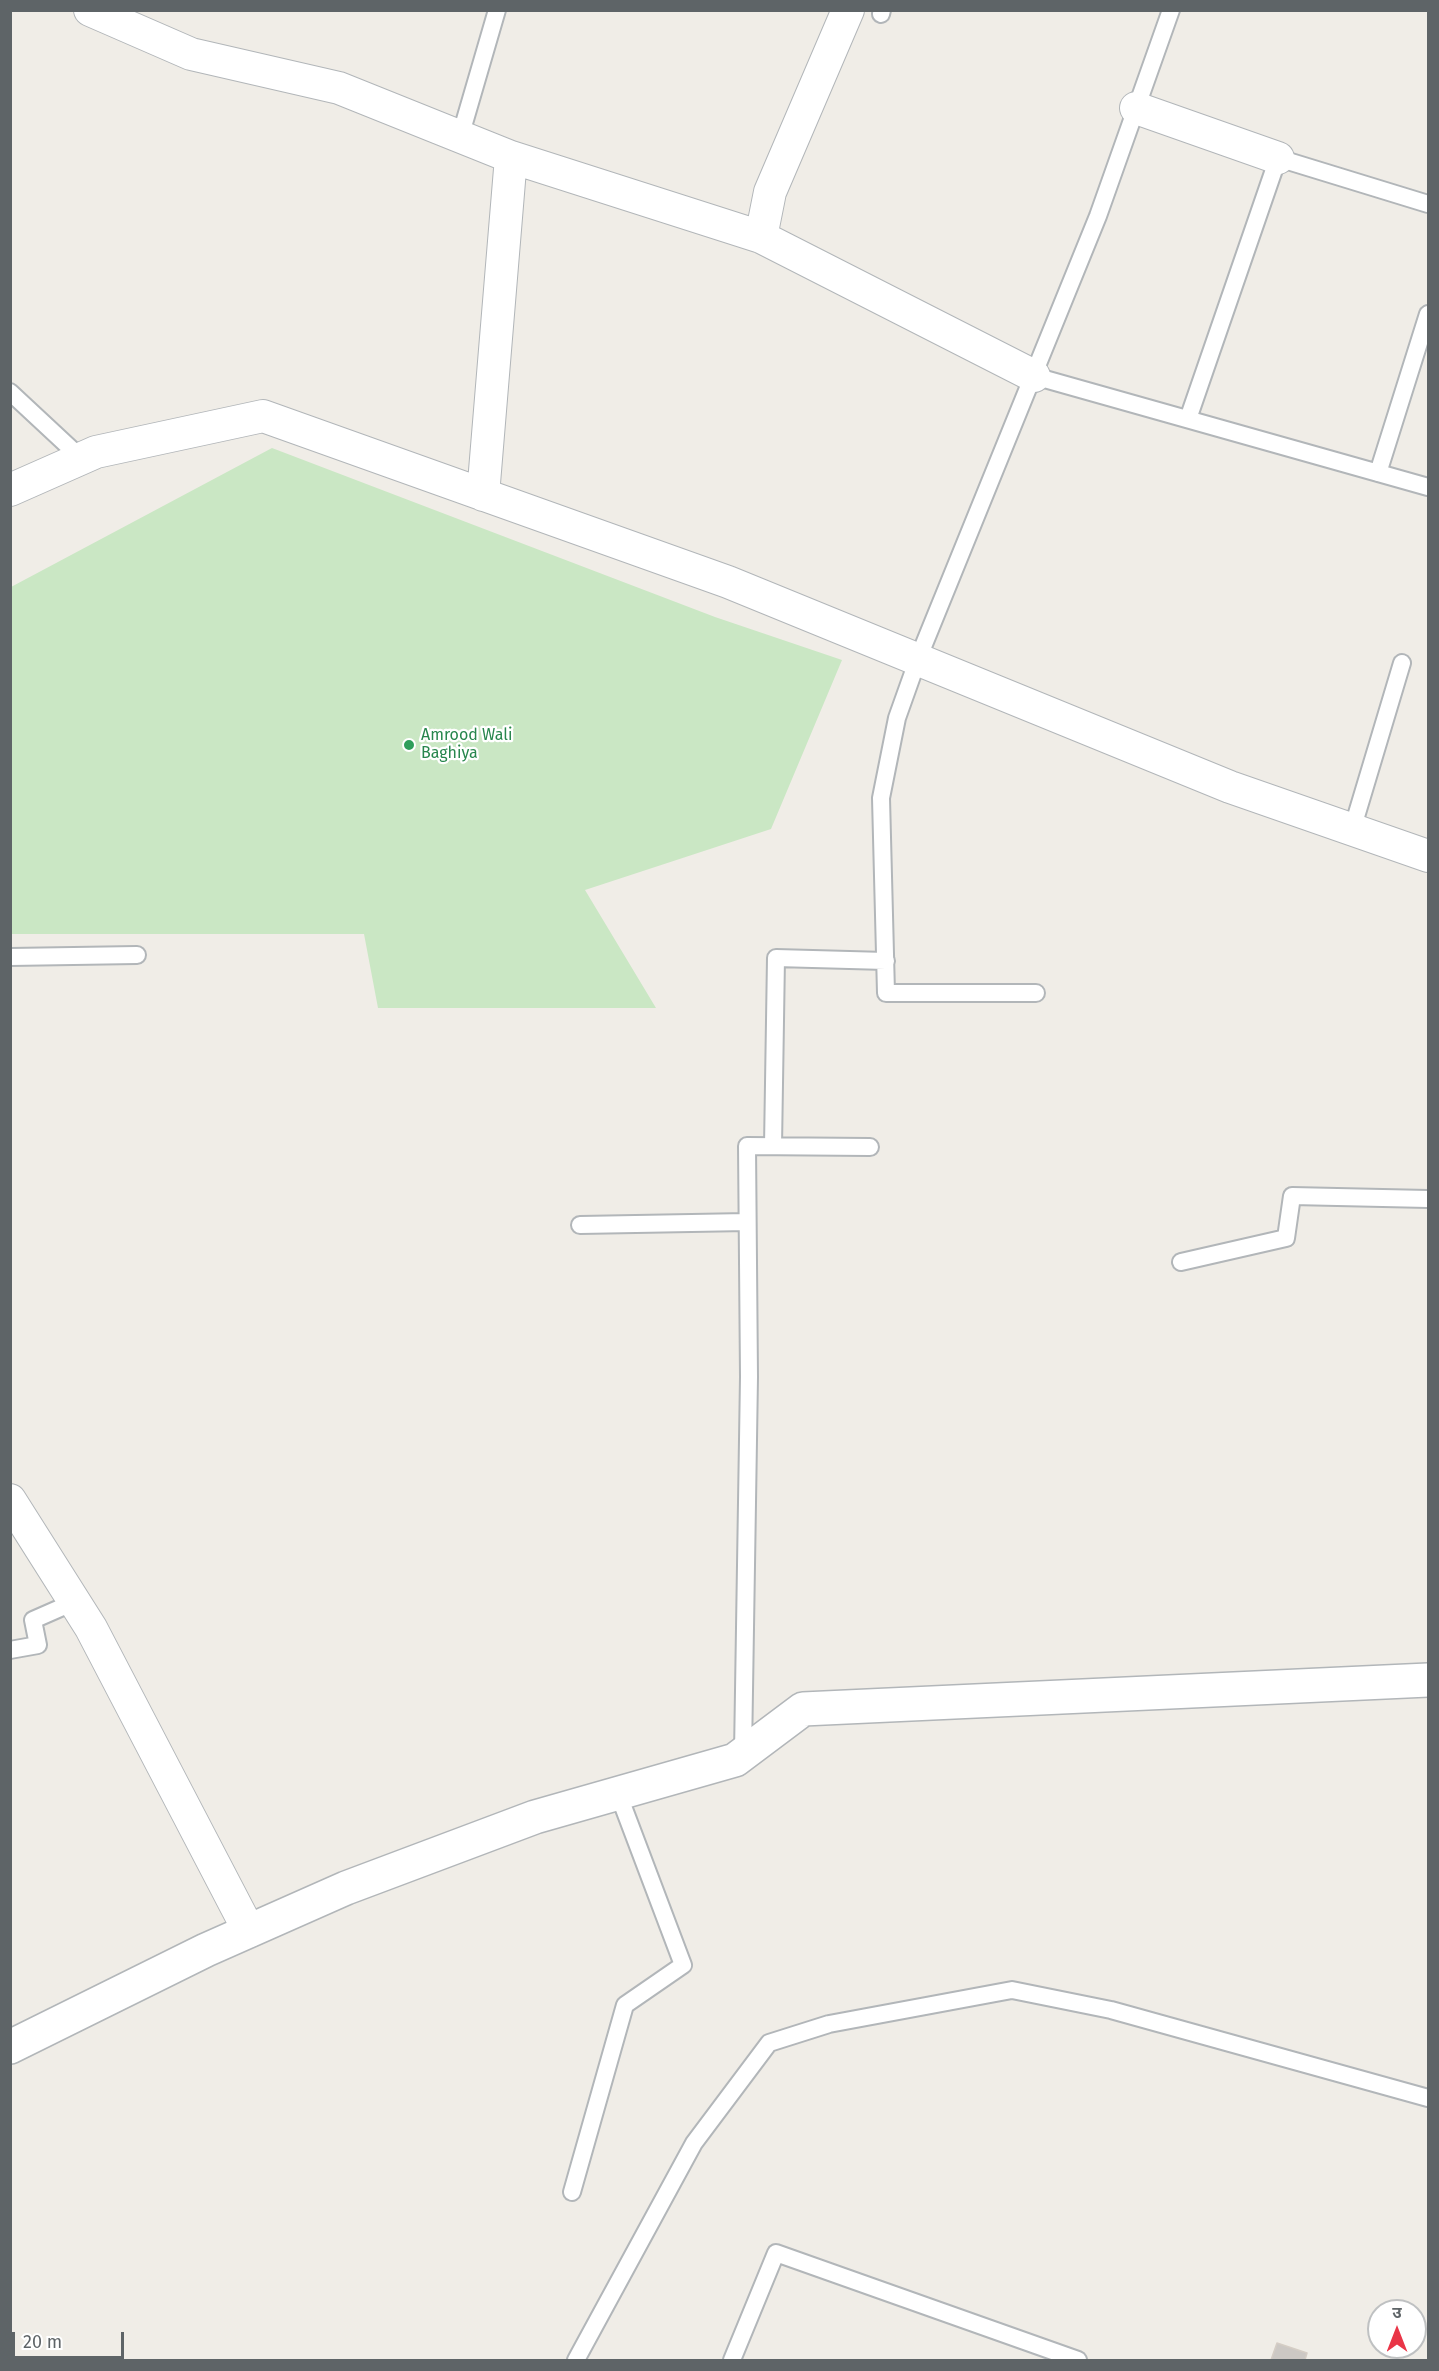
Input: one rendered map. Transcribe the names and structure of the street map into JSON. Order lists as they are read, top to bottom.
{
  "places": ["Amrood Wali Baghiya"],
  "scale_bar": "20 m",
  "north": "top"
}
